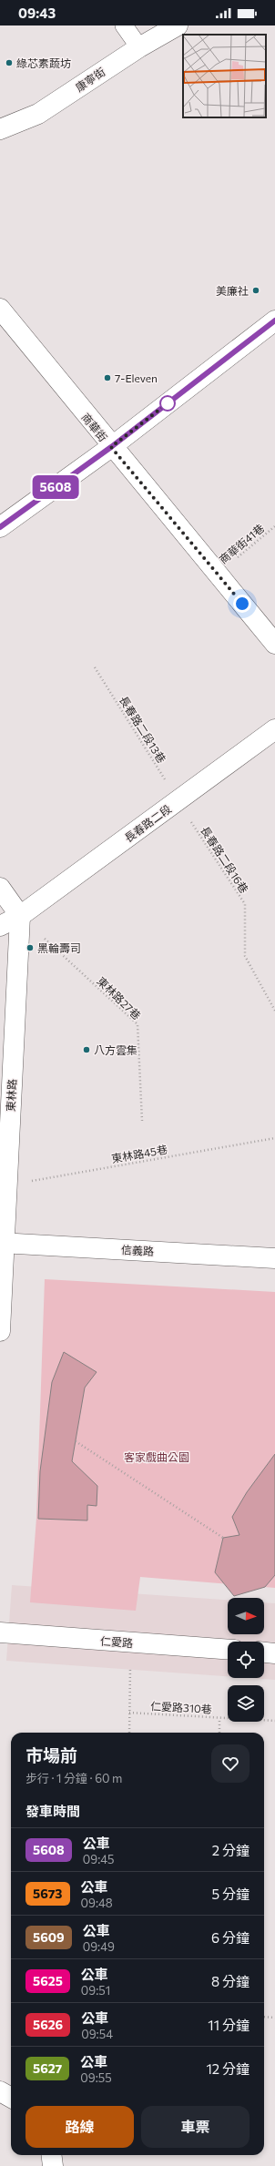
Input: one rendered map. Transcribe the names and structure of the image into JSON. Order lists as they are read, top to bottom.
{
  "streets": {
    "street": [
      "康寧街",
      "商華街",
      "長春路二段",
      "東林路",
      "信義路",
      "仁愛路"
    ],
    "path": [
      "商華街41巷",
      "長春路二段13巷",
      "長春路二段16巷",
      "東林路27巷",
      "東林路45巷",
      "仁愛路310巷"
    ]
  },
  "crossings": [
    ["商華街", "商華街41巷"],
    ["長春路二段13巷", "長春路二段"],
    ["長春路二段13巷", "長春路二段16巷"],
    ["長春路二段", "長春路二段16巷"],
    ["長春路二段", "東林路27巷"],
    ["長春路二段", "東林路"],
    ["東林路27巷", "東林路"],
    ["東林路", "東林路45巷"],
    ["東林路", "信義路"]
  ],
  "parks": ["客家戲曲公園"],
  "places": [
    "綠芯素蔬坊",
    "美廉社",
    "7-Eleven",
    "黑輪壽司",
    "八方雲集"
  ],
  "lines": ["bus line 5608"],
  "north": "right",
  "page": {
    "status": "09:43",
    "on_map": "5608",
    "heading": [
      ["市場前", "步行 · 1 分鐘 · 60 m"],
      "發車時間"
    ],
    "list": [
      {
        "mark": "5608",
        "name": "公車",
        "note": "09:45",
        "value": "2 分鐘"
      },
      {
        "mark": "5673",
        "name": "公車",
        "note": "09:48",
        "value": "5 分鐘"
      },
      {
        "mark": "5609",
        "name": "公車",
        "note": "09:49",
        "value": "6 分鐘"
      },
      {
        "mark": "5625",
        "name": "公車",
        "note": "09:51",
        "value": "8 分鐘"
      },
      {
        "mark": "5626",
        "name": "公車",
        "note": "09:54",
        "value": "11 分鐘"
      },
      {
        "mark": "5627",
        "name": "公車",
        "note": "09:55",
        "value": "12 分鐘"
      }
    ],
    "buttons": ["路線", "車票"]
  }
}
